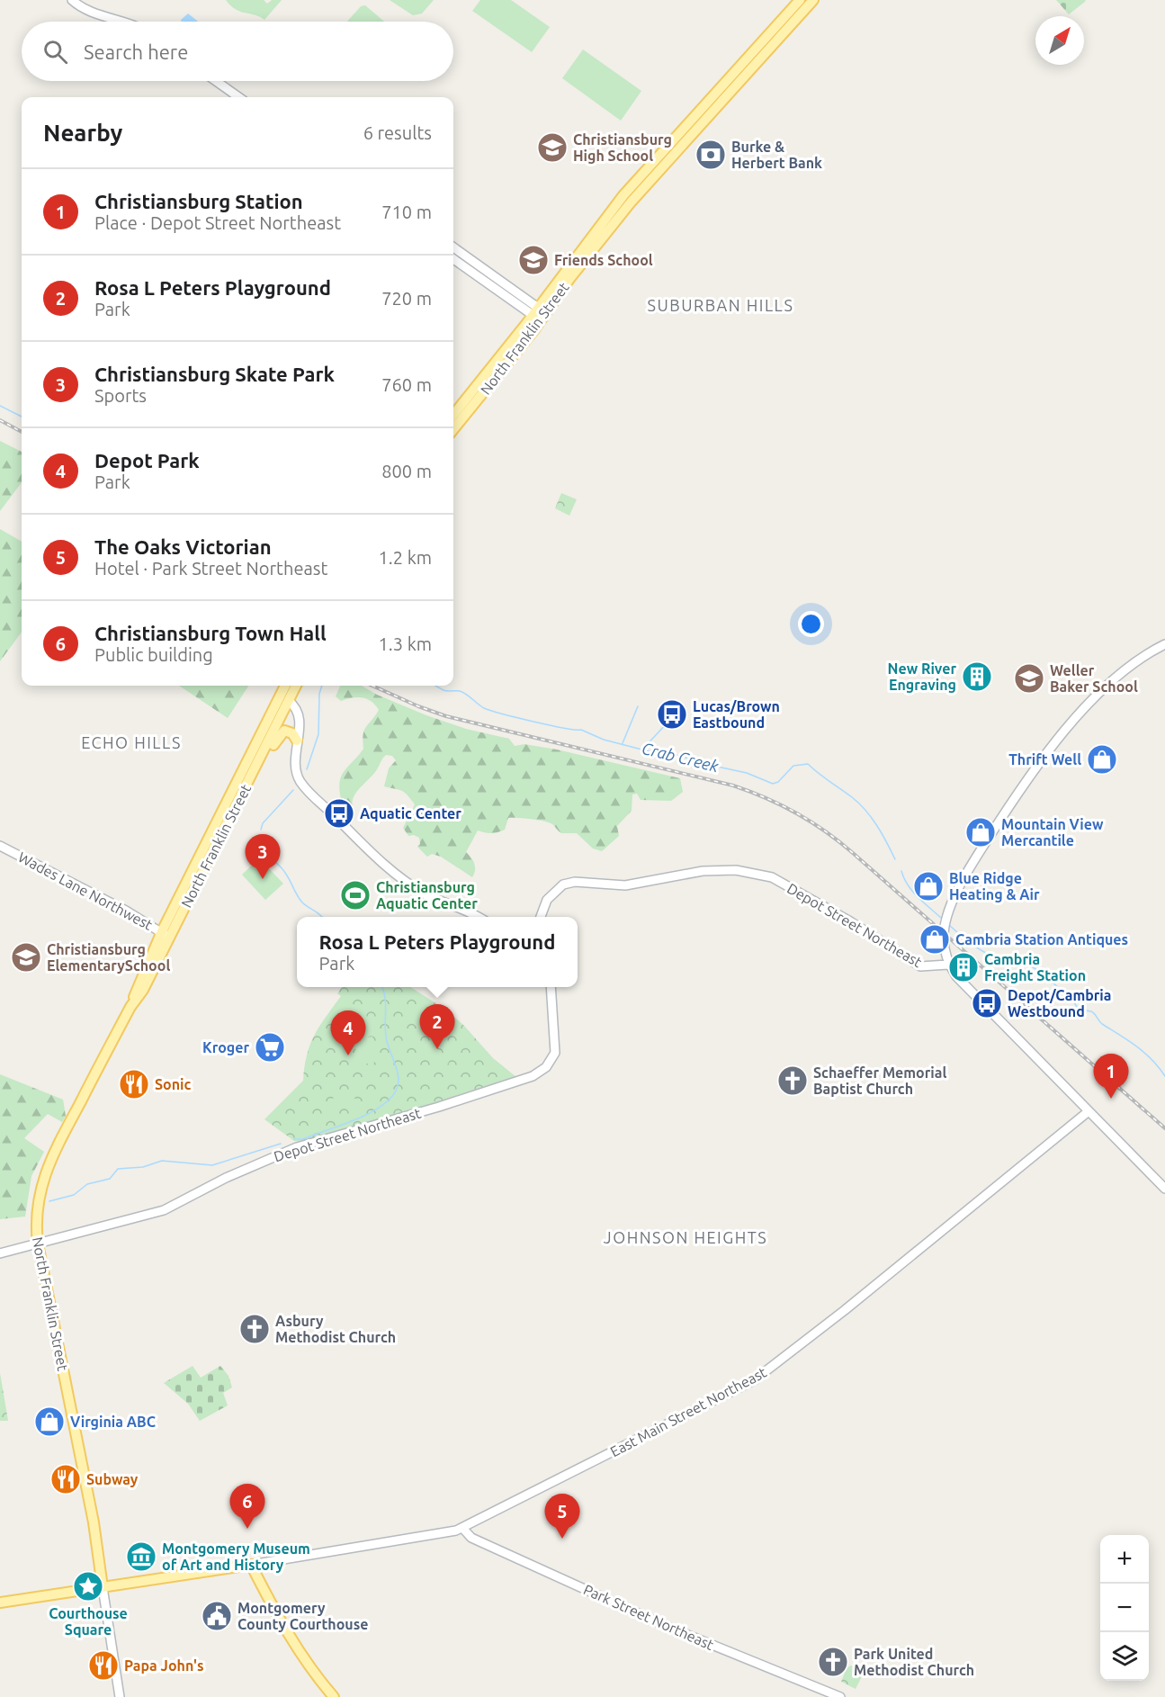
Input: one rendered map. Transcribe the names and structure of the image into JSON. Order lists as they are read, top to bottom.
{
  "streets": {
    "main road": ["North Franklin Street"],
    "street": [
      "Wades Lane Northwest",
      "Depot Street Northeast",
      "East Main Street Northeast",
      "Park Street Northeast"
    ]
  },
  "crossings": [
    ["North Franklin Street", "Wades Lane Northwest"],
    ["North Franklin Street", "Depot Street Northeast"],
    ["East Main Street Northeast", "Park Street Northeast"]
  ],
  "districts": ["SUBURBAN HILLS", "ECHO HILLS", "JOHNSON HEIGHTS"],
  "water": ["Crab Creek"],
  "places": {
    "school or university": [
      "Christiansburg High School",
      "Friends School",
      "Weller Baker School",
      "Christiansburg ElementarySchool"
    ],
    "bank": ["Burke & Herbert Bank"],
    "building": ["New River Engraving", "Cambria Freight Station"],
    "bus stop": ["Lucas/Brown Eastbound", "Aquatic Center", "Depot/Cambria Westbound"],
    "shop": [
      "Thrift Well",
      "Mountain View Mercantile",
      "Blue Ridge Heating & Air",
      "Cambria Station Antiques",
      "Virginia ABC"
    ],
    "sports": ["Christiansburg Aquatic Center"],
    "supermarket": ["Kroger"],
    "church": ["Schaeffer Memorial Baptist Church", "Asbury Methodist Church", "Park United Methodist Church"],
    "restaurant": ["Sonic", "Subway", "Papa John's"],
    "museum": ["Montgomery Museum of Art and History"],
    "place": ["Courthouse Square"],
    "public building": ["Montgomery County Courthouse"]
  },
  "north": "top right",
  "page": {
    "search": "Search here",
    "heading": ["Nearby", "6 results"],
    "list": [
      {
        "mark": "1",
        "name": "Christiansburg Station",
        "note": "Place · Depot Street Northeast",
        "value": "710 m"
      },
      {
        "mark": "2",
        "name": "Rosa L Peters Playground",
        "note": "Park",
        "value": "720 m"
      },
      {
        "mark": "3",
        "name": "Christiansburg Skate Park",
        "note": "Sports",
        "value": "760 m"
      },
      {
        "mark": "4",
        "name": "Depot Park",
        "note": "Park",
        "value": "800 m"
      },
      {
        "mark": "5",
        "name": "The Oaks Victorian",
        "note": "Hotel · Park Street Northeast",
        "value": "1.2 km"
      },
      {
        "mark": "6",
        "name": "Christiansburg Town Hall",
        "note": "Public building",
        "value": "1.3 km"
      }
    ],
    "pins": [
      "3",
      "2",
      "4",
      "1",
      "6",
      "5"
    ],
    "popup": ["Rosa L Peters Playground", "Park"],
    "map_buttons": ["+", "−"]
  }
}
